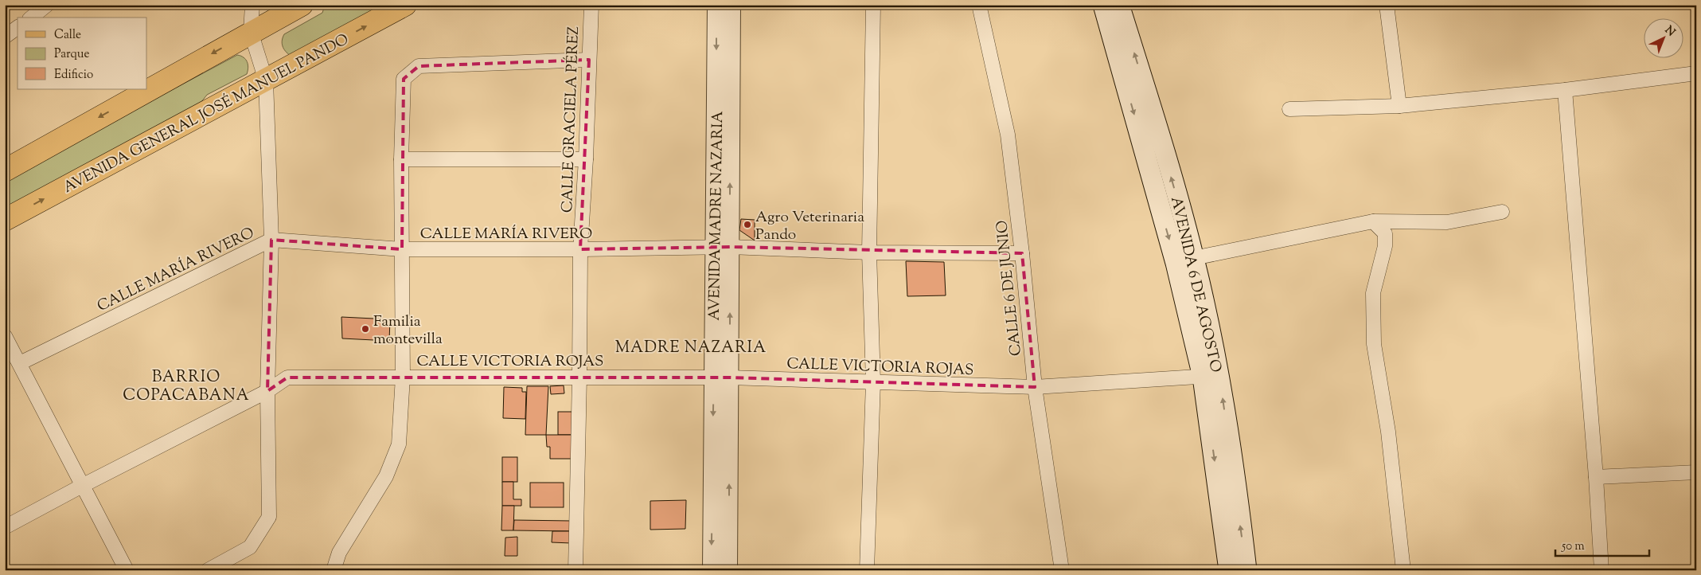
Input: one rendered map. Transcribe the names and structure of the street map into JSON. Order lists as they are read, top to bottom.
{
  "streets": {
    "main road": ["AVENIDA GENERAL JOSÉ MANUEL PANDO", "AVENIDA 6 DE AGOSTO"],
    "street": [
      "CALLE GRACIELA PÉREZ",
      "AVENIDA MADRE NAZARIA",
      "CALLE MARÍA RIVERO",
      "CALLE 6 DE JUNIO",
      "CALLE VICTORIA ROJAS"
    ]
  },
  "crossings": [
    ["CALLE GRACIELA PÉREZ", "CALLE MARÍA RIVERO"],
    ["CALLE GRACIELA PÉREZ", "CALLE VICTORIA ROJAS"],
    ["AVENIDA MADRE NAZARIA", "CALLE MARÍA RIVERO"],
    ["AVENIDA MADRE NAZARIA", "CALLE VICTORIA ROJAS"],
    ["CALLE MARÍA RIVERO", "CALLE 6 DE JUNIO"],
    ["AVENIDA 6 DE AGOSTO", "CALLE VICTORIA ROJAS"],
    ["CALLE 6 DE JUNIO", "CALLE VICTORIA ROJAS"]
  ],
  "districts": ["MADRE NAZARIA", "BARRIO COPACABANA"],
  "places": ["Agro Veterinaria Pando", "Familia montevilla"],
  "legend": ["Calle", "Parque", "Edificio"],
  "scale_bar": "50 m",
  "north": "top right"
}
